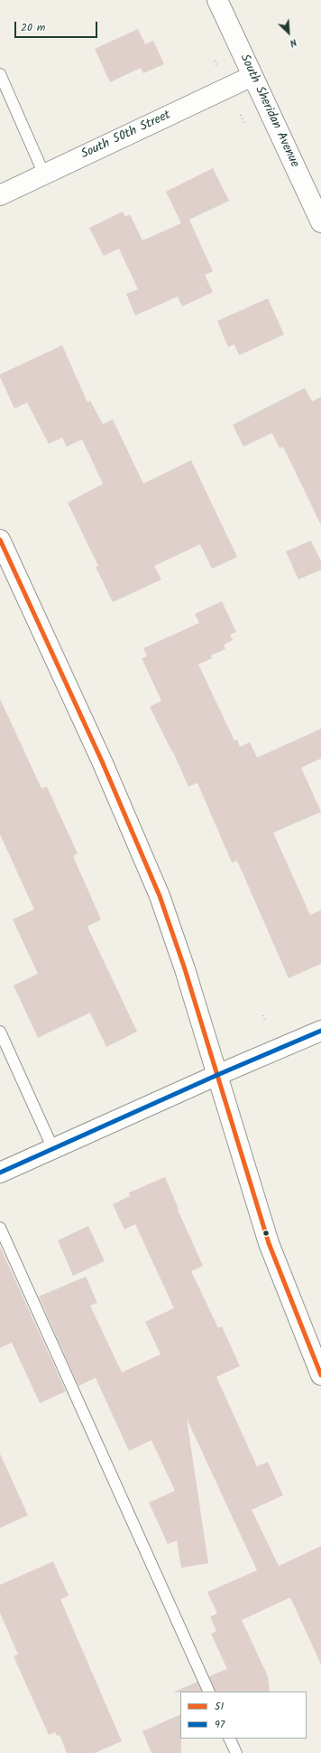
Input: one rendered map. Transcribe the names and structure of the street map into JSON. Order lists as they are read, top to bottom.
{
  "streets": {
    "street": ["South Sheridan Avenue", "South 50th Street"]
  },
  "crossings": [
    ["South Sheridan Avenue", "South 50th Street"]
  ],
  "lines": ["transit line 51", "transit line 97"],
  "legend": ["51", "97"],
  "scale_bar": "20 m",
  "north": "bottom right"
}
